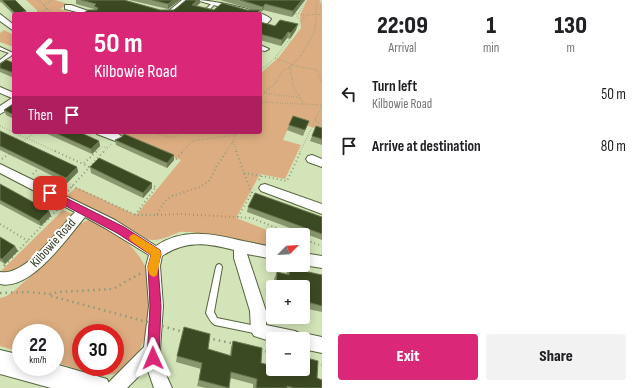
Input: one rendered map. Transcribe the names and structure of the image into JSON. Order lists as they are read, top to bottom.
{
  "streets": {
    "street": ["Kilbowie Road"]
  },
  "north": "top right",
  "page": {
    "eta": [
      "22:09",
      "Arrival",
      "1",
      "min",
      "130",
      "m"
    ],
    "turn": ["50 m", "Kilbowie Road"],
    "list": [
      {
        "name": "Turn left",
        "note": "Kilbowie Road",
        "value": "50 m"
      },
      {
        "name": "Arrive at destination",
        "value": "80 m"
      }
    ],
    "then": "Then",
    "map_buttons": ["+", "−"],
    "speed": "22 km/h",
    "limit": "30",
    "buttons": ["Exit", "Share"]
  }
}
